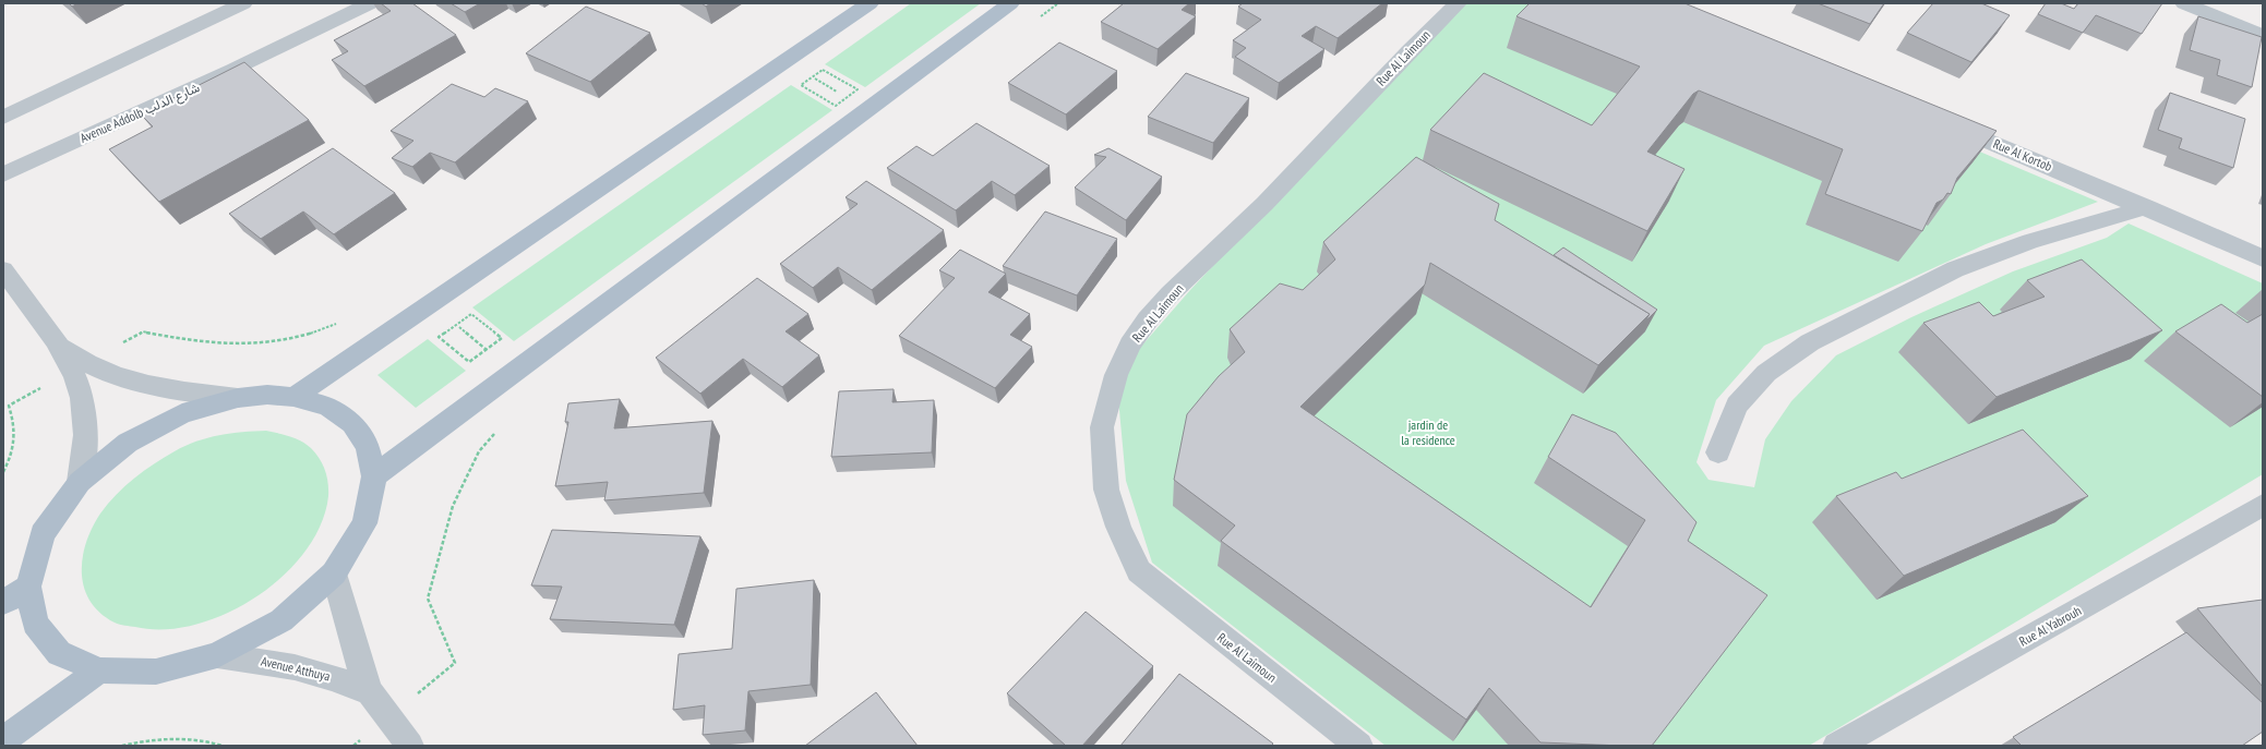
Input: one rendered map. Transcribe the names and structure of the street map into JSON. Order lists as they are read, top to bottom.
{
  "streets": {
    "street": [
      "Rue Al Laimoun",
      "Avenue Addolb شارع الدلب",
      "Rue Al Kortob",
      "Rue Al Yabrouh",
      "Avenue Atthuya"
    ]
  },
  "parks": ["jardin de la residence"]
}
